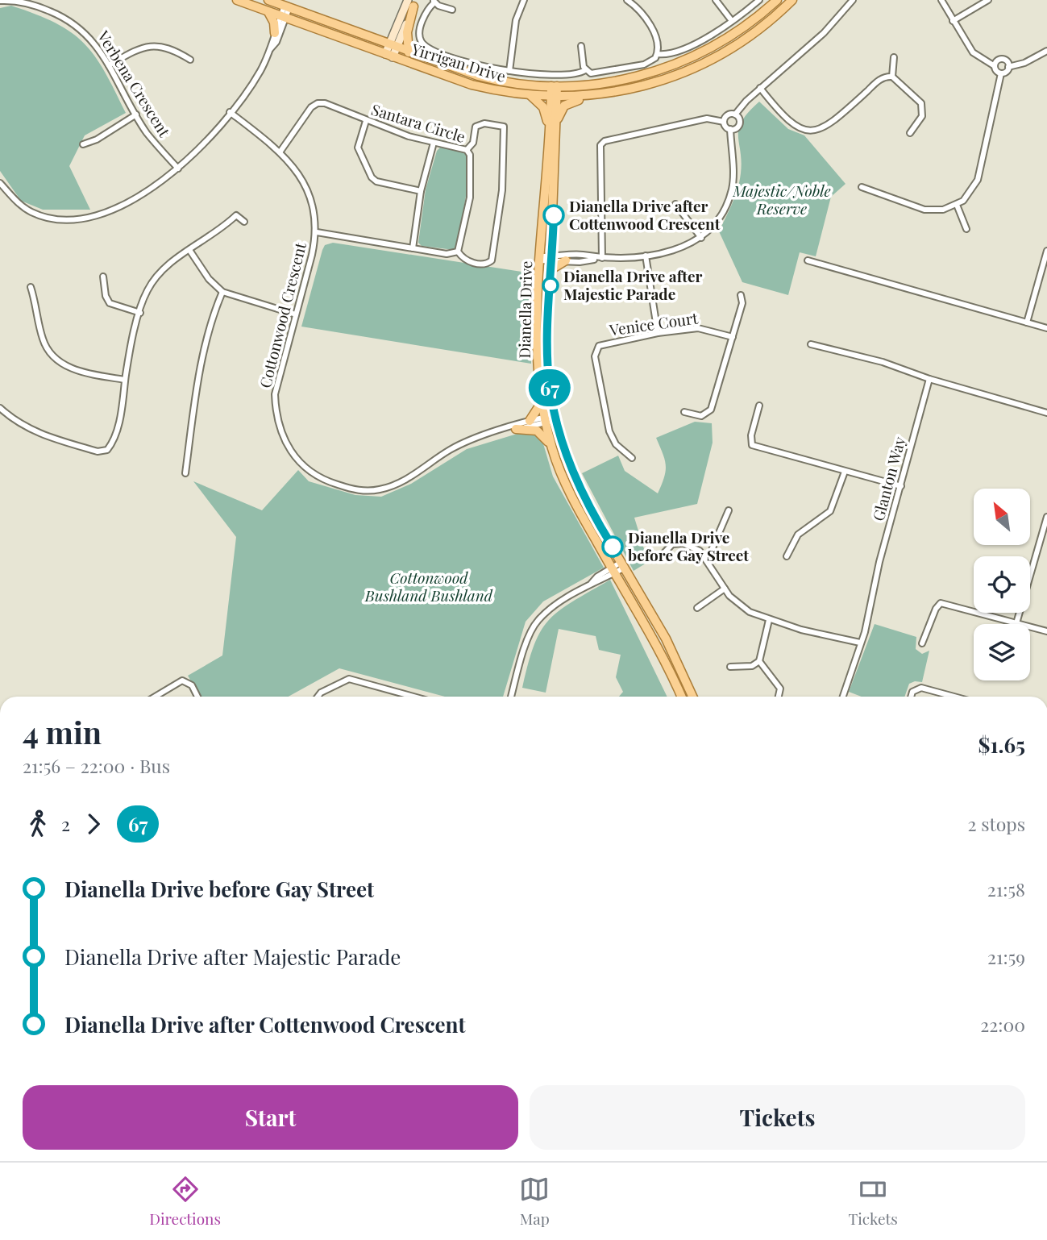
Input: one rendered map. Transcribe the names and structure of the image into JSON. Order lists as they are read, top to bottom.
{
  "streets": {
    "main road": ["Yirrigan Drive", "Dianella Drive"],
    "street": [
      "Verbena Crescent",
      "Santara Circle",
      "Cottonwood Crescent",
      "Venice Court",
      "Glanton Way"
    ]
  },
  "crossings": [
    ["Yirrigan Drive", "Dianella Drive"],
    ["Santara Circle", "Cottonwood Crescent"],
    ["Dianella Drive", "Cottonwood Crescent"]
  ],
  "parks": ["Majestic/Noble Reserve", "Cottonwood Bushland Bushland"],
  "places": ["Dianella Drive after Cottenwood Crescent", "Dianella Drive after Majestic Parade", "Dianella Drive before Gay Street"],
  "lines": ["bus line 67"],
  "north": "top left",
  "page": {
    "on_map": "67",
    "heading": ["4 min", "21:56 – 22:00 · Bus", "$1.65"],
    "legs": ["2", "67", "2 stops"],
    "list": [
      {
        "name": "Dianella Drive before Gay Street",
        "value": "21:58"
      },
      {
        "name": "Dianella Drive after Majestic Parade",
        "value": "21:59"
      },
      {
        "name": "Dianella Drive after Cottenwood Crescent",
        "value": "22:00"
      }
    ],
    "buttons": ["Start", "Tickets"],
    "tabs": ["Directions", "Map", "Tickets"]
  }
}
